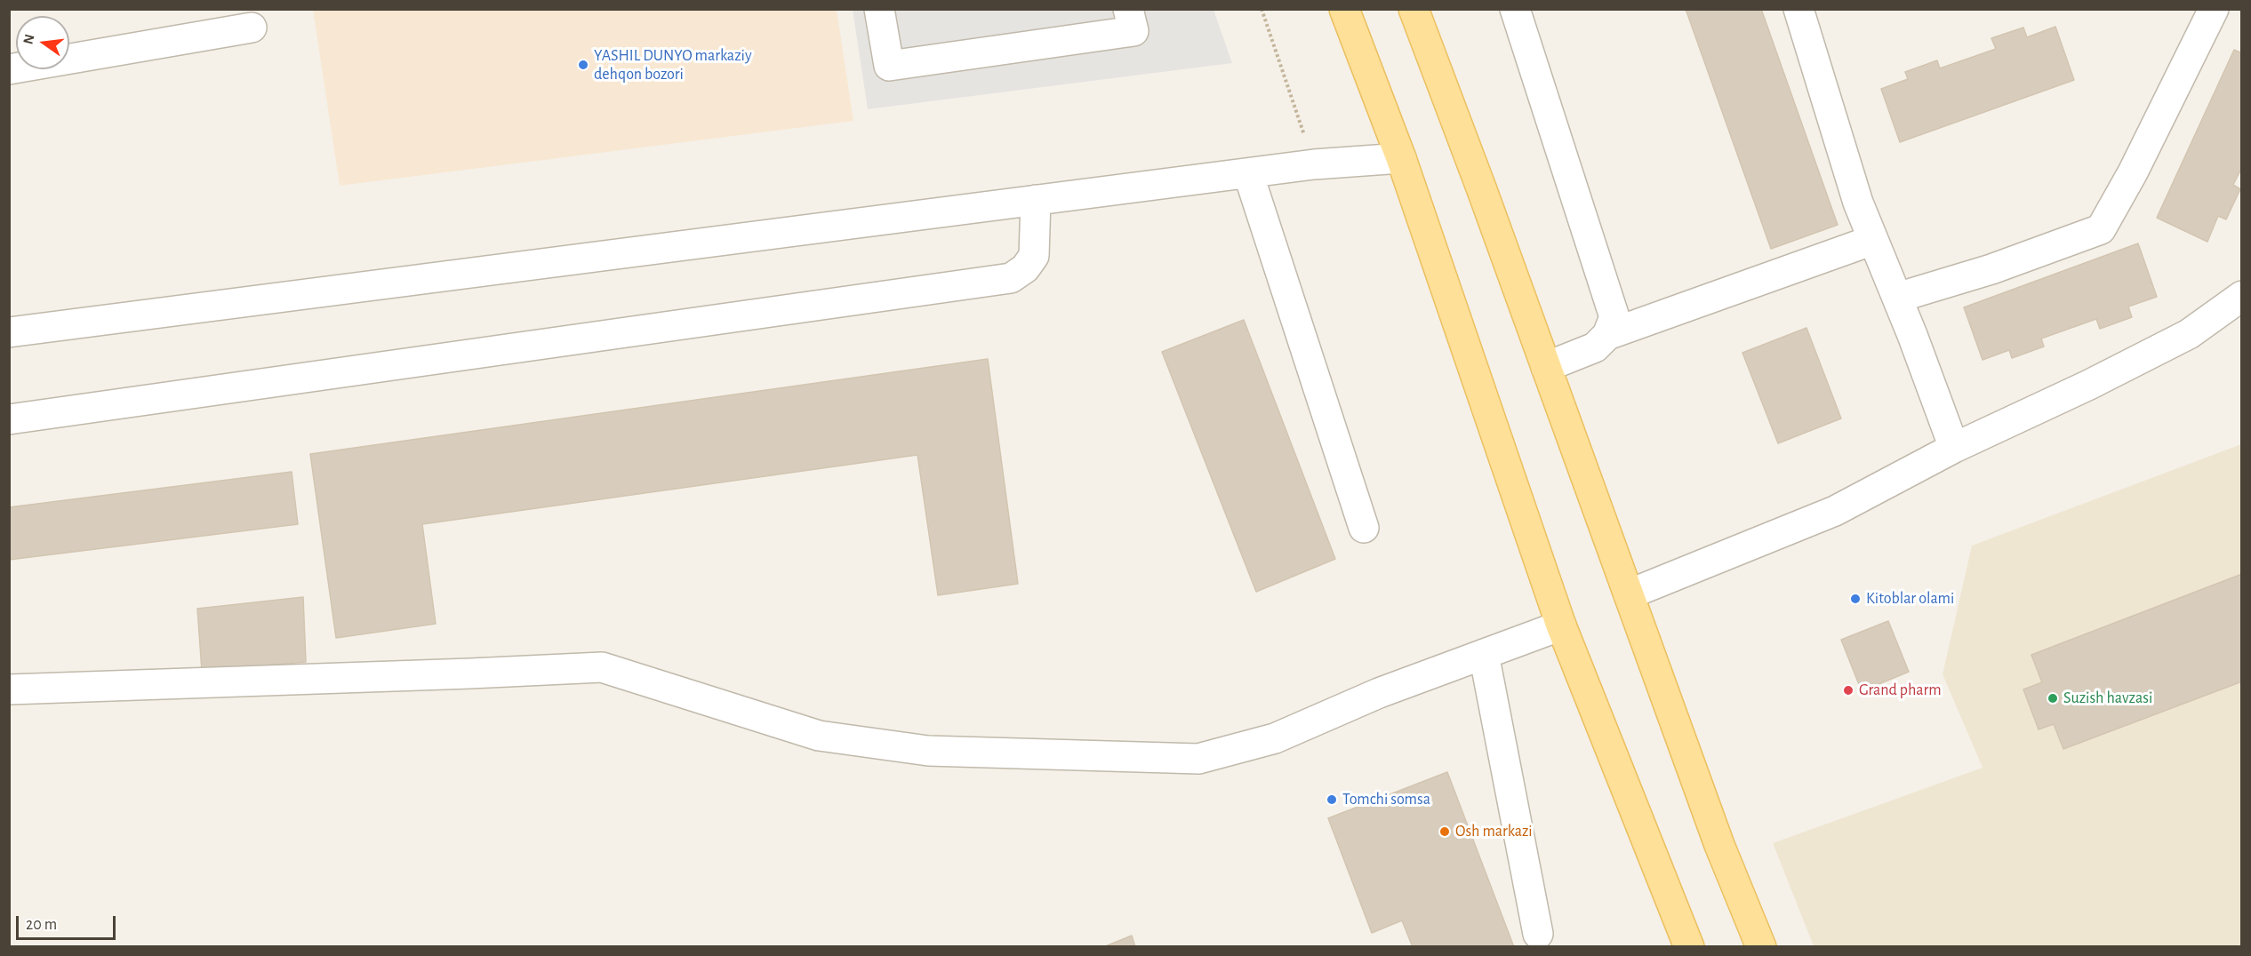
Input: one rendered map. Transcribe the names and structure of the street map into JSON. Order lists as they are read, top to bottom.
{
  "places": [
    "YASHIL DUNYO markaziy dehqon bozori",
    "Kitoblar olami",
    "Grand pharm",
    "Suzish havzasi",
    "Tomchi somsa",
    "Osh markazi"
  ],
  "scale_bar": "20 m",
  "north": "left"
}
